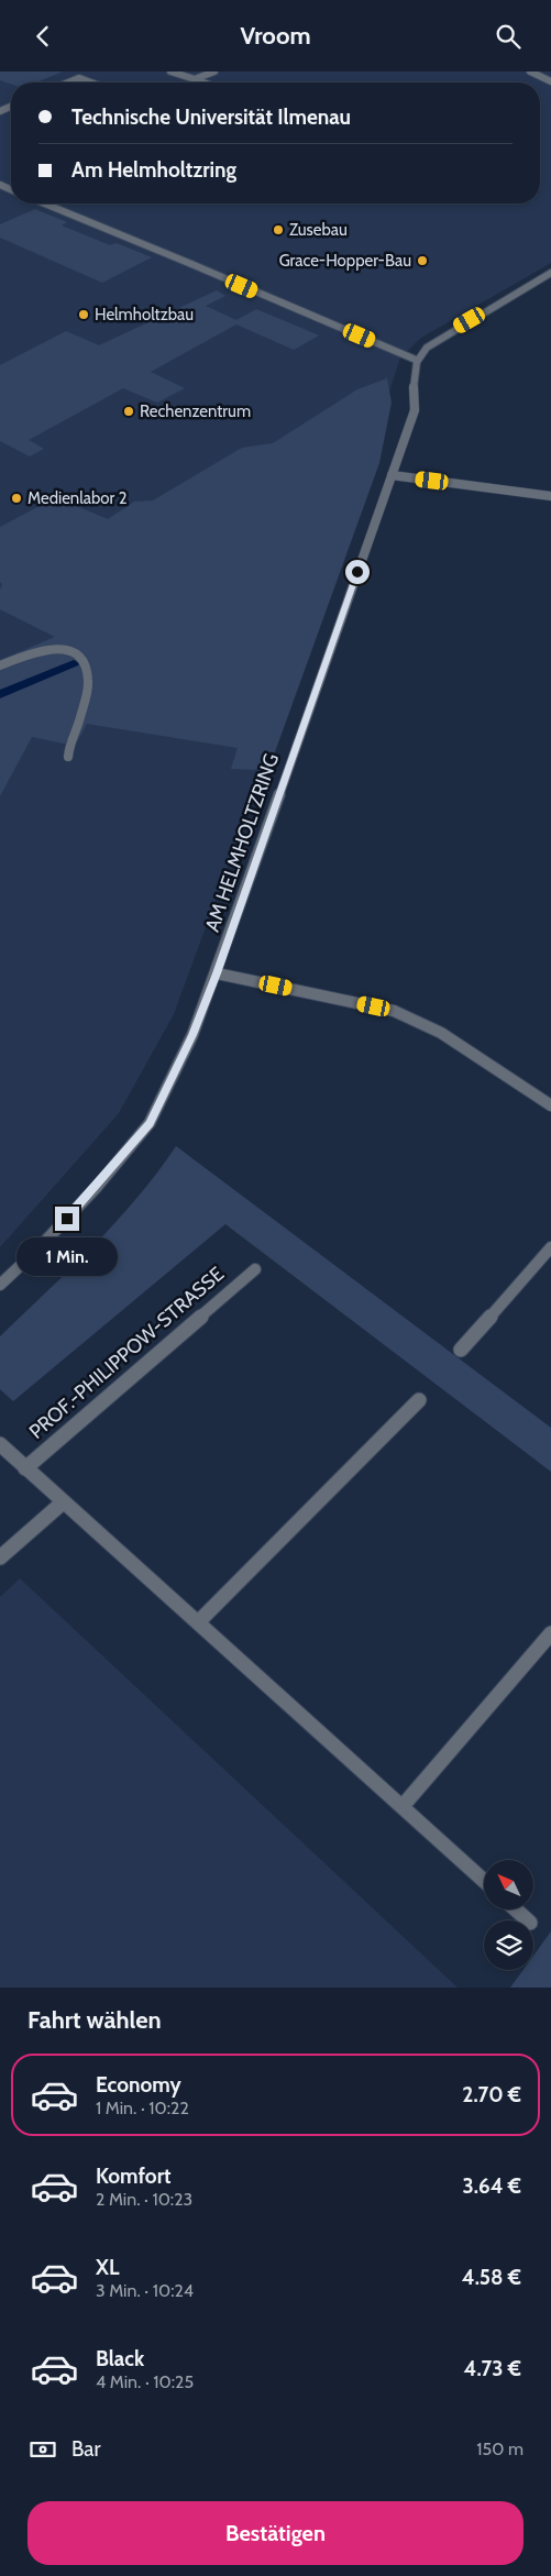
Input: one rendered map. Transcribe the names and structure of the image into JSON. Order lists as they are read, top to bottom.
{
  "streets": {
    "street": ["AM HELMHOLTZRING", "PROF.-PHILIPPOW-STRASSE"]
  },
  "places": [
    "Zusebau",
    "Grace-Hopper-Bau",
    "Helmholtzbau",
    "Rechenzentrum",
    "Medienlabor 2"
  ],
  "north": "top left",
  "page": {
    "header": "Vroom",
    "banner": ["Technische Universität Ilmenau", "Am Helmholtzring"],
    "bubble": "1 Min.",
    "heading": "Fahrt wählen",
    "list": [
      {
        "name": "Economy",
        "note": "1 Min. · 10:22",
        "value": "2.70 €"
      },
      {
        "name": "Komfort",
        "note": "2 Min. · 10:23",
        "value": "3.64 €"
      },
      {
        "name": "XL",
        "note": "3 Min. · 10:24",
        "value": "4.58 €"
      },
      {
        "name": "Black",
        "note": "4 Min. · 10:25",
        "value": "4.73 €"
      }
    ],
    "pay": ["Bar", "150 m"],
    "buttons": "Bestätigen"
  }
}
